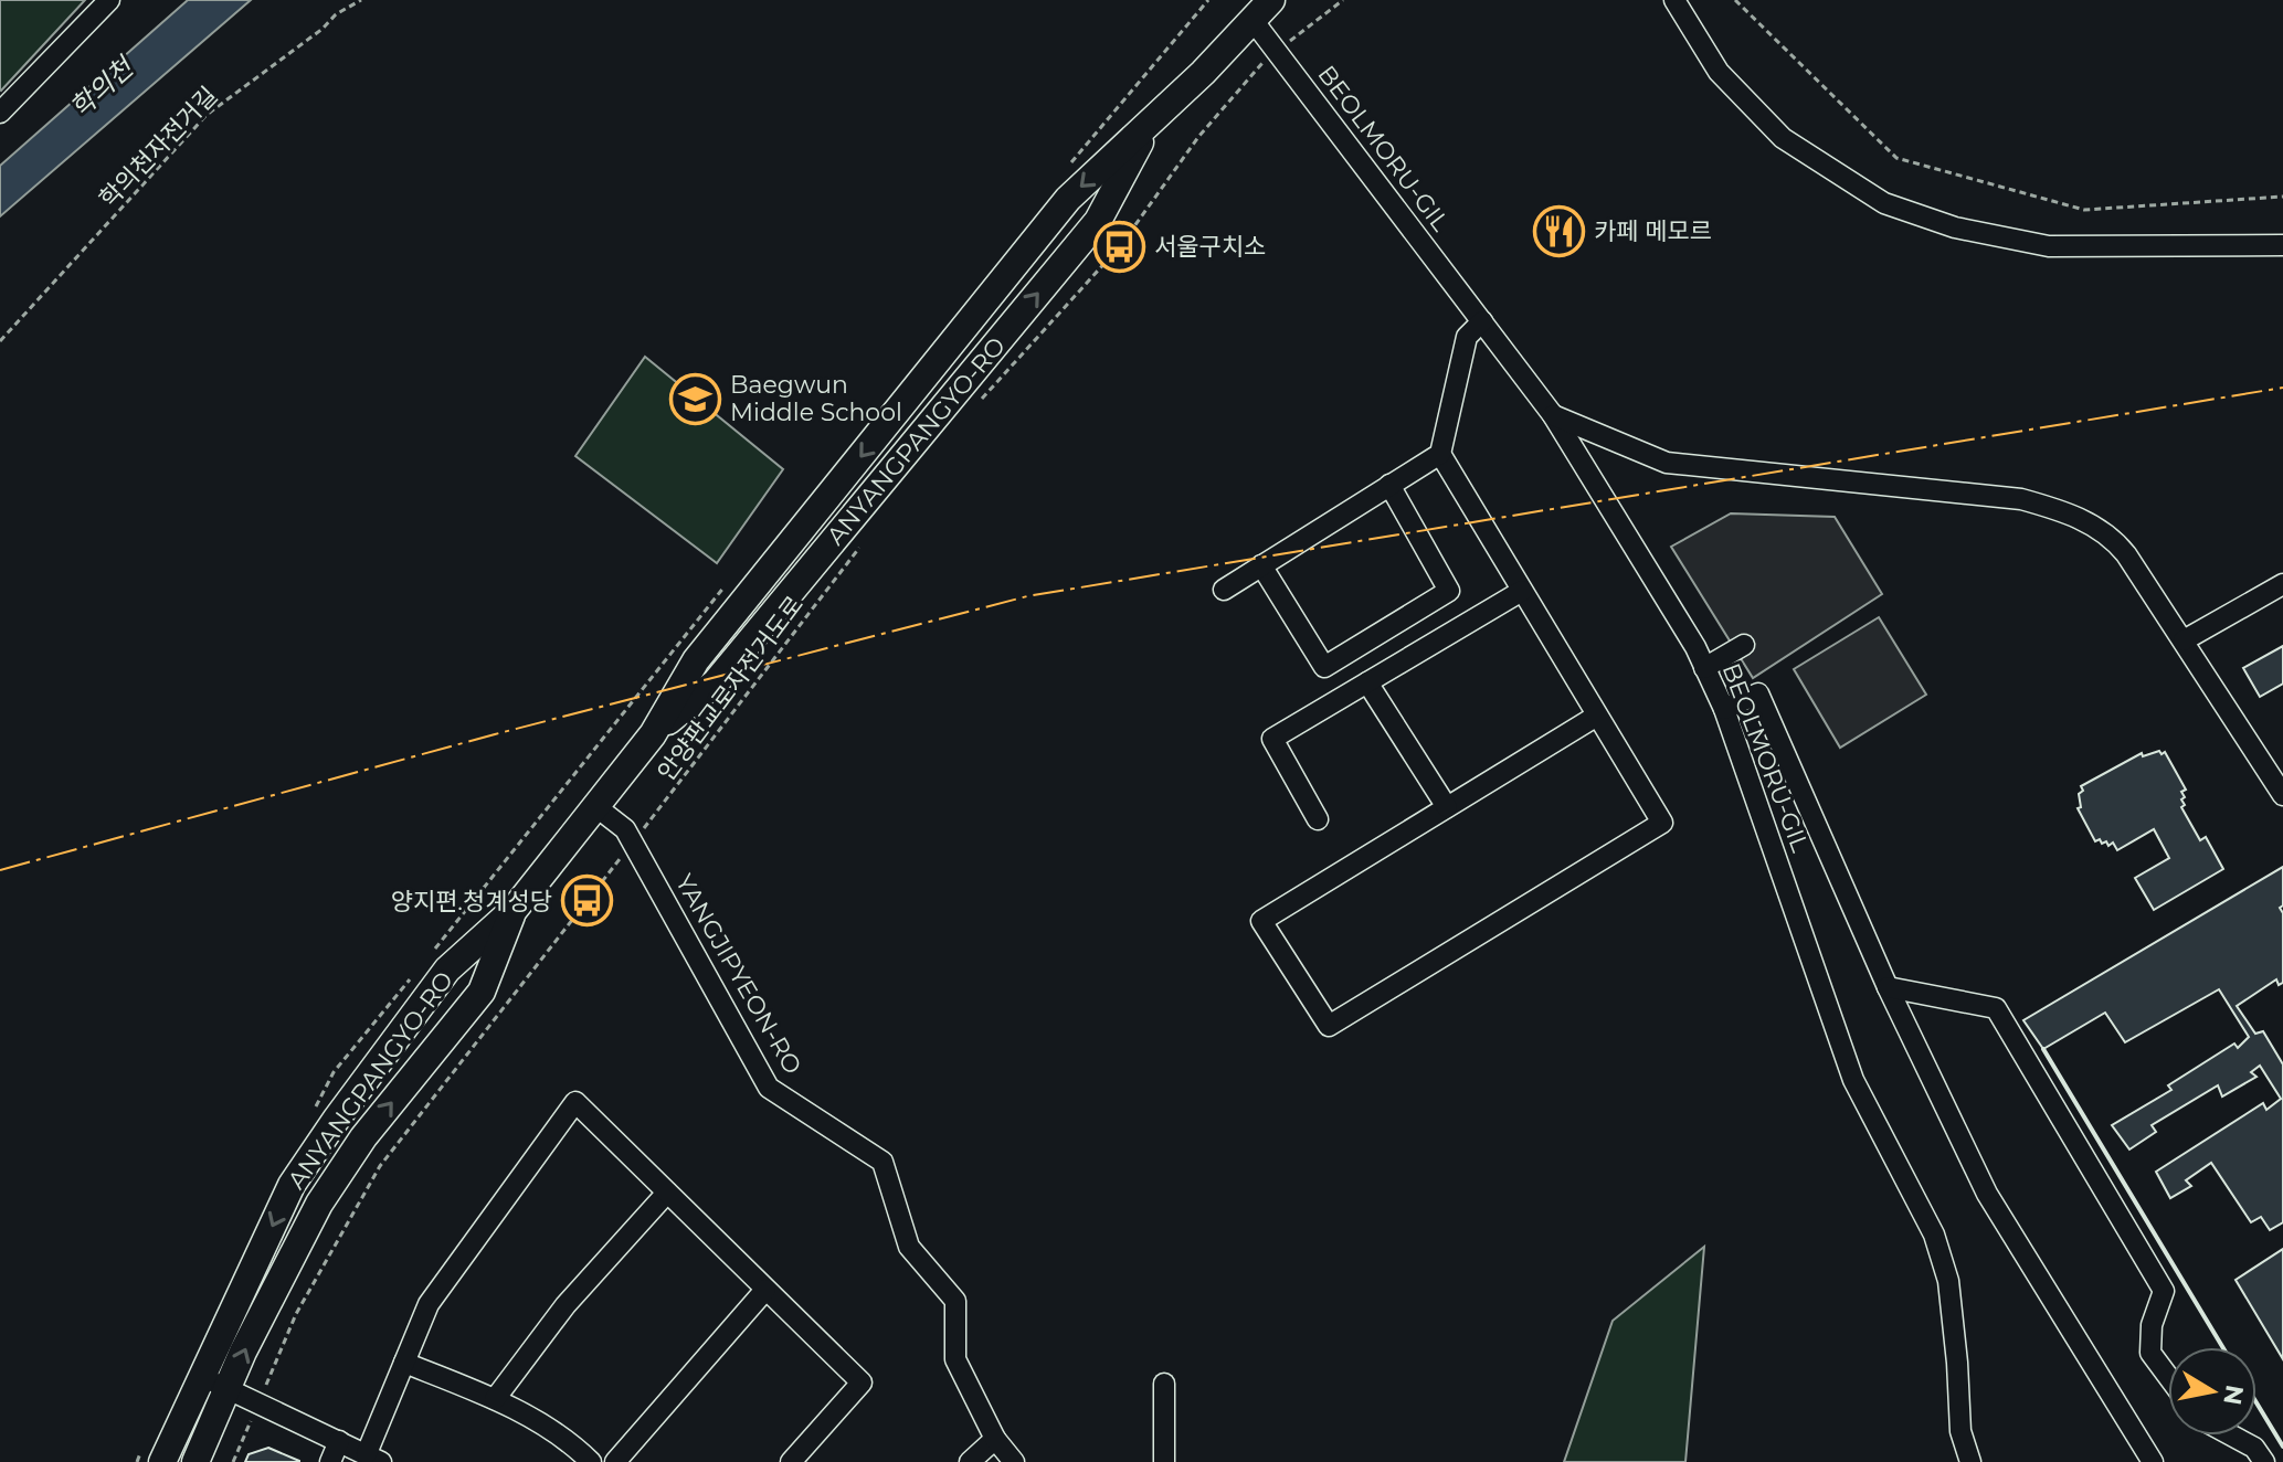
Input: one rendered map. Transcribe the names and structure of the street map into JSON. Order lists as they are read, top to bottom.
{
  "streets": {
    "main road": ["ANYANGPANGYO-RO"],
    "street": ["BEOLMORU-GIL", "YANGJIPYEON-RO"],
    "path": ["학의천자전거길", "안양판교로자전거도로"]
  },
  "crossings": [
    ["BEOLMORU-GIL", "ANYANGPANGYO-RO"],
    ["ANYANGPANGYO-RO", "YANGJIPYEON-RO"],
    ["안양판교로자전거도로", "YANGJIPYEON-RO"]
  ],
  "water": ["학의천"],
  "places": {
    "restaurant": ["카페 메모르"],
    "bus stop": ["서울구치소", "양지편.청계성당"],
    "school or university": ["Baegwun Middle School"]
  },
  "north": "right"
}
